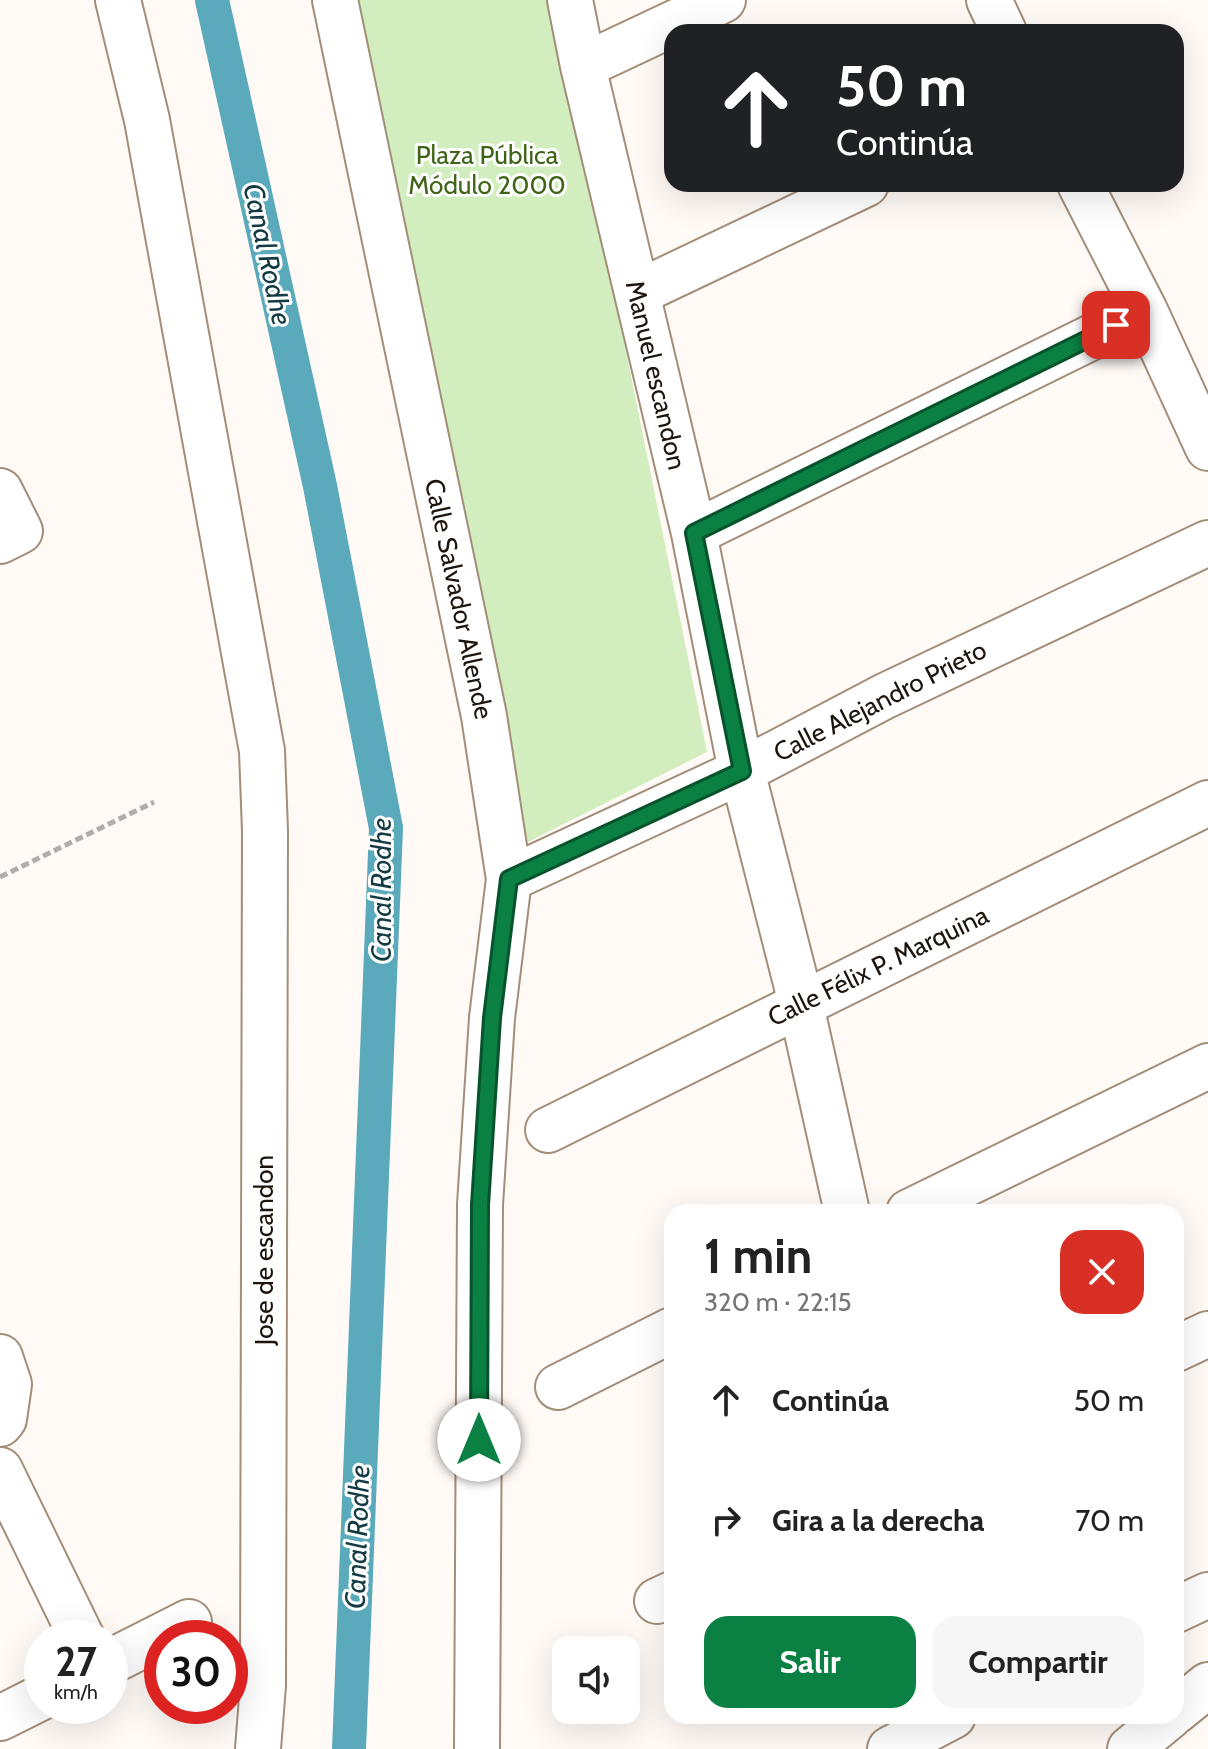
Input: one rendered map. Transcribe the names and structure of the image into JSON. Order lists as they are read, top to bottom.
{
  "streets": {
    "street": [
      "Manuel escandon",
      "Calle Salvador Allende",
      "Calle Alejandro Prieto",
      "Calle Félix P. Marquina",
      "Jose de escandon"
    ]
  },
  "crossings": [
    ["Manuel escandon", "Calle Alejandro Prieto"],
    ["Manuel escandon", "Calle Félix P. Marquina"],
    ["Calle Salvador Allende", "Calle Alejandro Prieto"]
  ],
  "water": ["Canal Rodhe"],
  "parks": ["Plaza Pública Módulo 2000"],
  "page": {
    "turn": ["50 m", "Continúa"],
    "heading": ["1 min", "320 m · 22:15"],
    "list": [
      {
        "name": "Continúa",
        "value": "50 m"
      },
      {
        "name": "Gira a la derecha",
        "value": "70 m"
      }
    ],
    "buttons": ["Salir", "Compartir"],
    "speed": "27 km/h",
    "limit": "30"
  }
}
